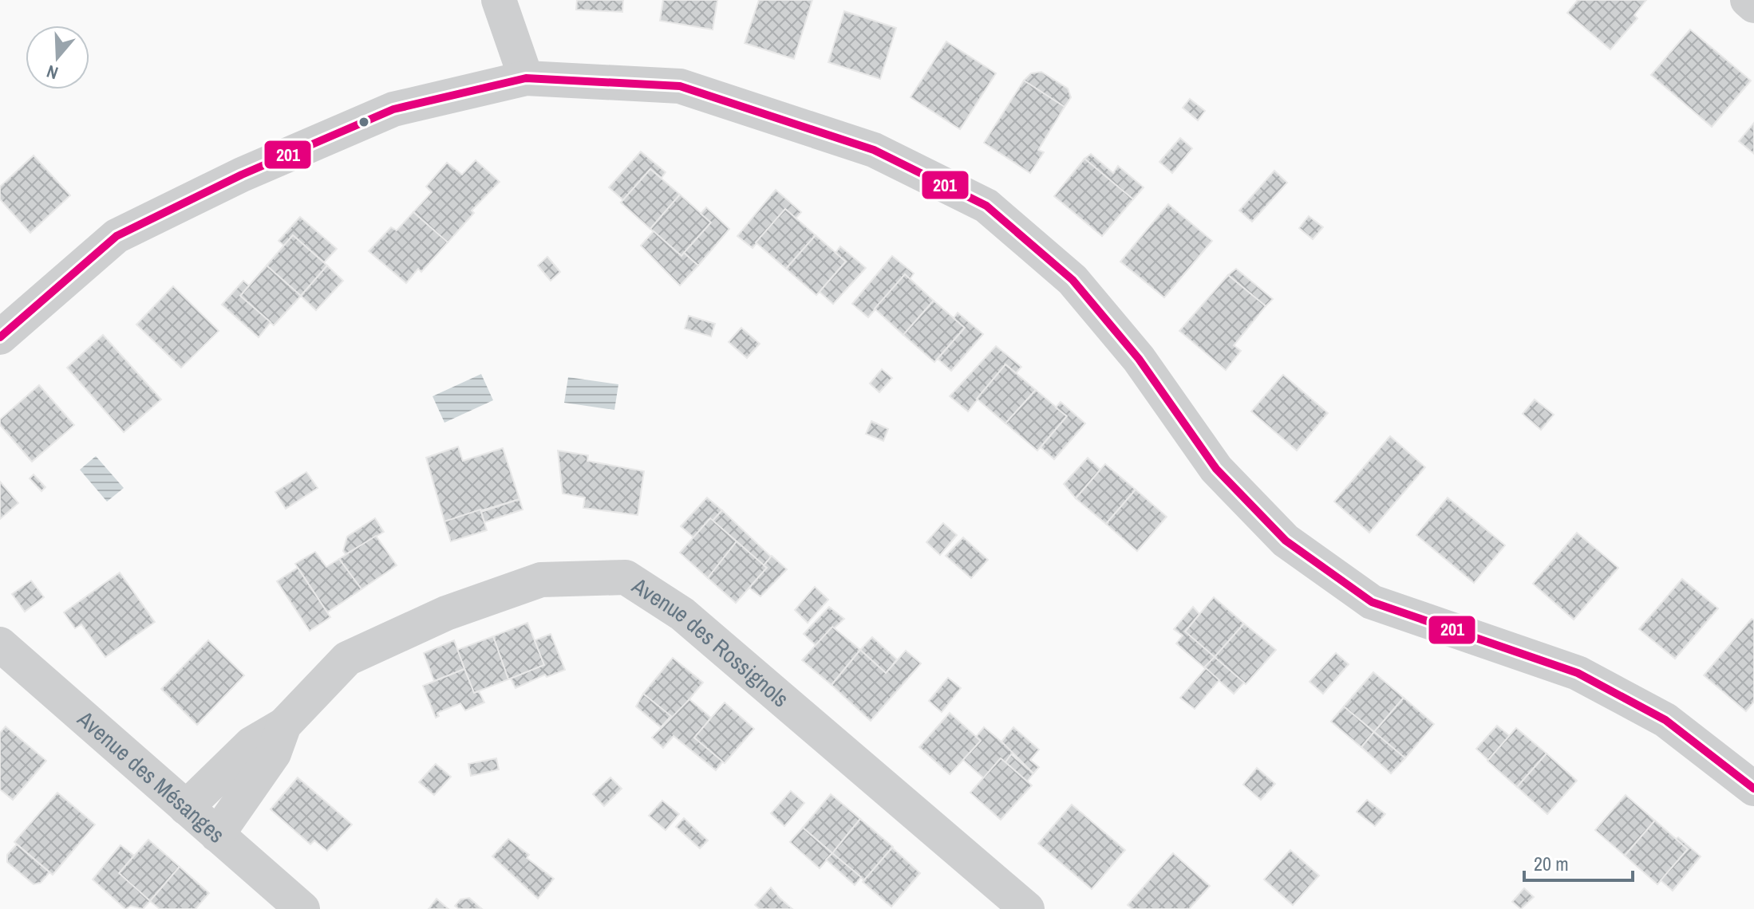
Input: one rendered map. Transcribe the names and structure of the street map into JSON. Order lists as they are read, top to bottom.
{
  "streets": {
    "street": ["Avenue des Rossignols", "Avenue des Mésanges"]
  },
  "crossings": [
    ["Avenue des Rossignols", "Avenue des Mésanges"]
  ],
  "lines": ["transit line 201"],
  "scale_bar": "20 m",
  "north": "bottom"
}
